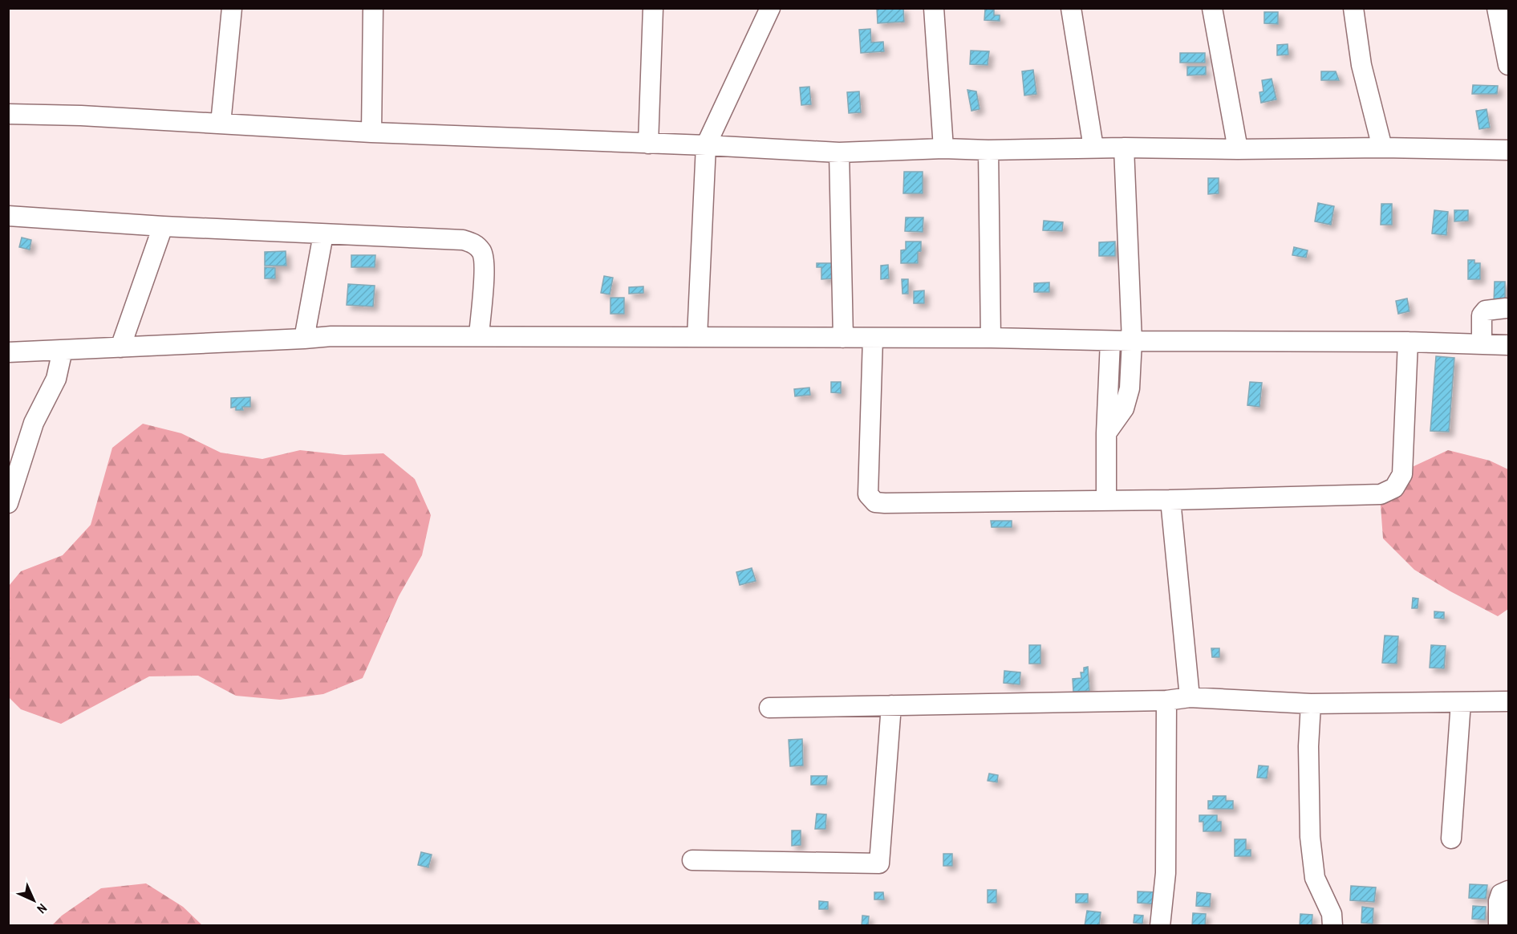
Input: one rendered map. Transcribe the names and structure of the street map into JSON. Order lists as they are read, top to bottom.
{
  "north": "bottom right"
}
